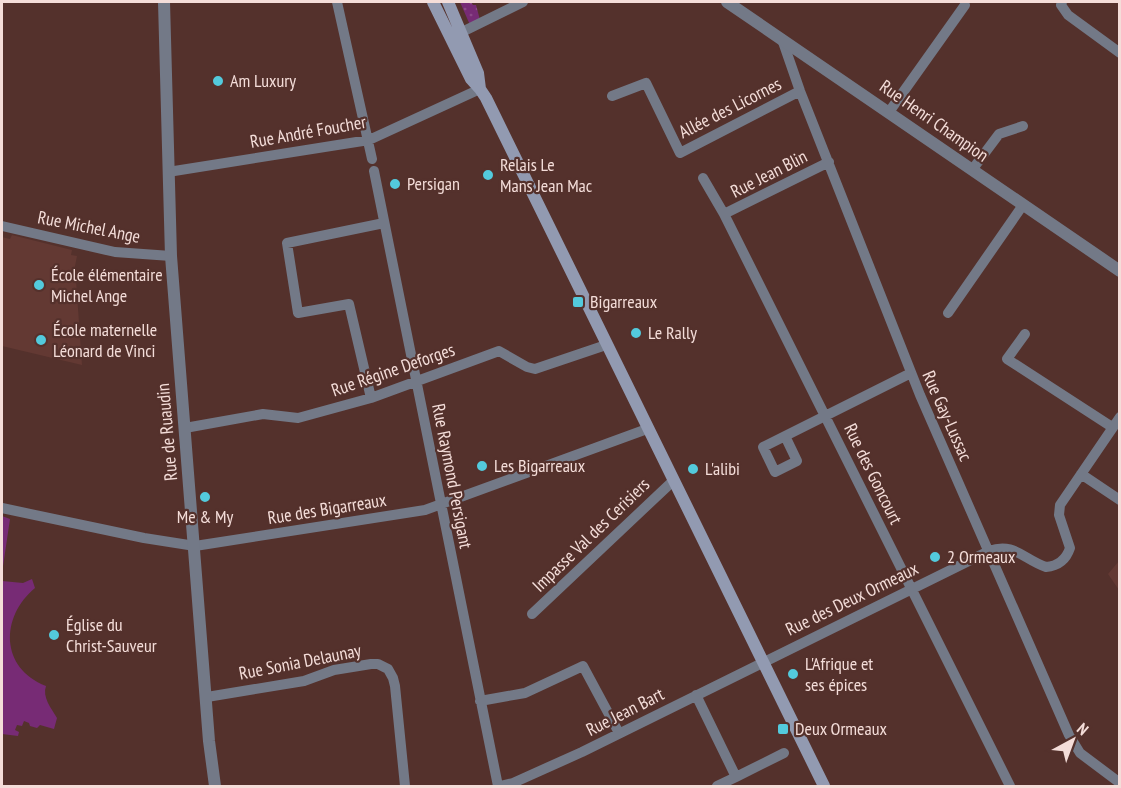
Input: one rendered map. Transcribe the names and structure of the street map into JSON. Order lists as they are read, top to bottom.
{
  "streets": {
    "street": [
      "Allée des Licornes",
      "Rue Henri Champion",
      "Rue André Foucher",
      "Rue Jean Blin",
      "Rue Michel Ange",
      "Rue Régine Deforges",
      "Rue Gay-Lussac",
      "Rue de Ruaudin",
      "Rue des Goncourt",
      "Rue Raymond Persigant",
      "Rue des Bigarreaux",
      "Impasse Val des Cerisiers",
      "Rue des Deux Ormeaux",
      "Rue Sonia Delaunay",
      "Rue Jean Bart"
    ]
  },
  "crossings": [
    ["Allée des Licornes", "Rue Gay-Lussac"],
    ["Rue Henri Champion", "Rue Gay-Lussac"],
    ["Rue André Foucher", "Rue de Ruaudin"],
    ["Rue Jean Blin", "Rue Gay-Lussac"],
    ["Rue Jean Blin", "Rue des Goncourt"],
    ["Rue Michel Ange", "Rue de Ruaudin"],
    ["Rue Régine Deforges", "Rue de Ruaudin"],
    ["Rue Régine Deforges", "Rue Raymond Persigant"],
    ["Rue Gay-Lussac", "Rue des Deux Ormeaux"],
    ["Rue de Ruaudin", "Rue des Bigarreaux"],
    ["Rue de Ruaudin", "Rue Sonia Delaunay"],
    ["Rue des Goncourt", "Rue des Deux Ormeaux"],
    ["Rue Raymond Persigant", "Rue des Bigarreaux"],
    ["Rue Raymond Persigant", "Rue Jean Bart"],
    ["Rue des Deux Ormeaux", "Rue Jean Bart"]
  ],
  "places": {
    "other": [
      "Am Luxury",
      "Relais Le Mans Jean Mac",
      "Persigan",
      "École élémentaire Michel Ange",
      "Le Rally",
      "École maternelle Léonard de Vinci",
      "Les Bigarreaux",
      "L'alibi",
      "Me & My",
      "2 Ormeaux",
      "Église du Christ-Sauveur",
      "L'Afrique et ses épices"
    ],
    "transit": ["Bigarreaux", "Deux Ormeaux"]
  },
  "north": "top right"
}
